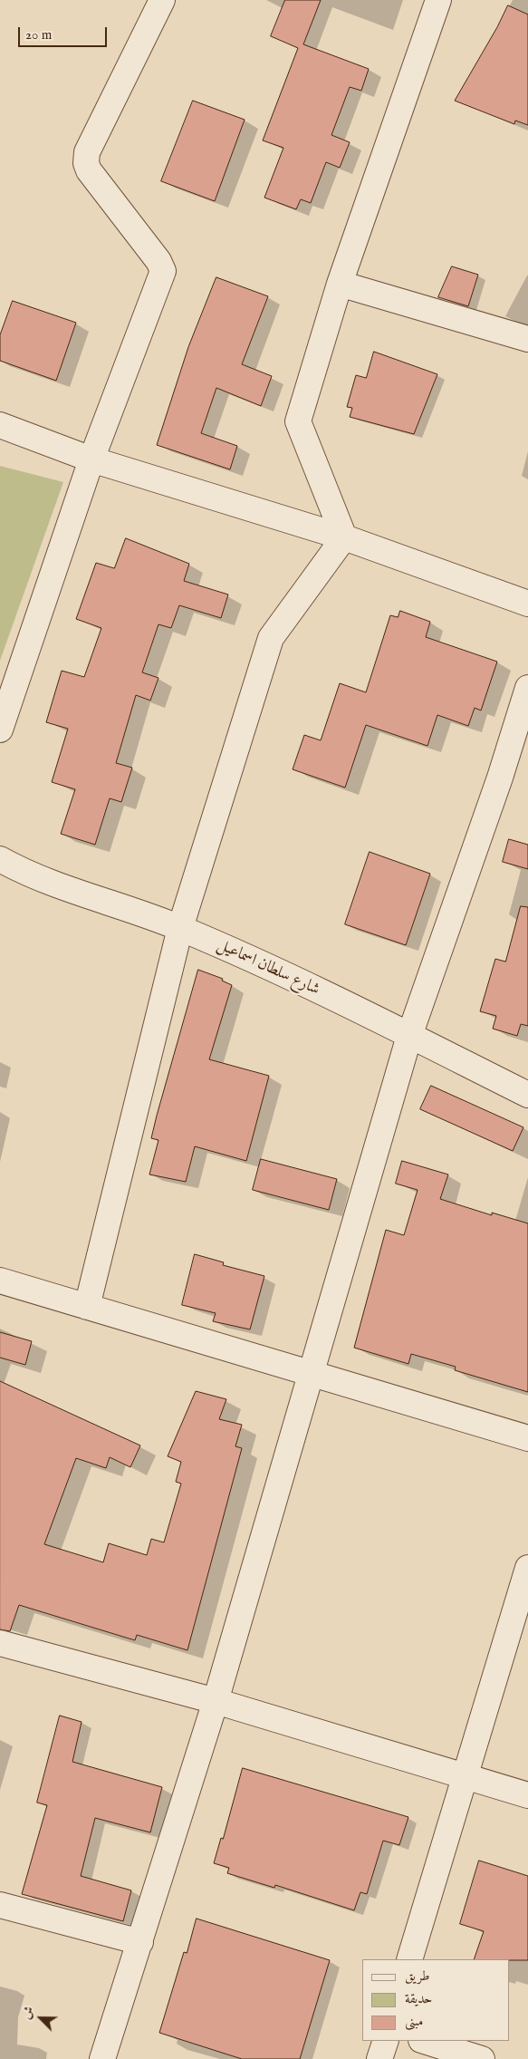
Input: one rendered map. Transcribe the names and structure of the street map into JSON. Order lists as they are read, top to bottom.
{
  "streets": {
    "street": ["شارع سلطان اسماعيل"]
  },
  "legend": ["طريق", "حديقة", "مبنى"],
  "scale_bar": "20 m",
  "north": "top left"
}
